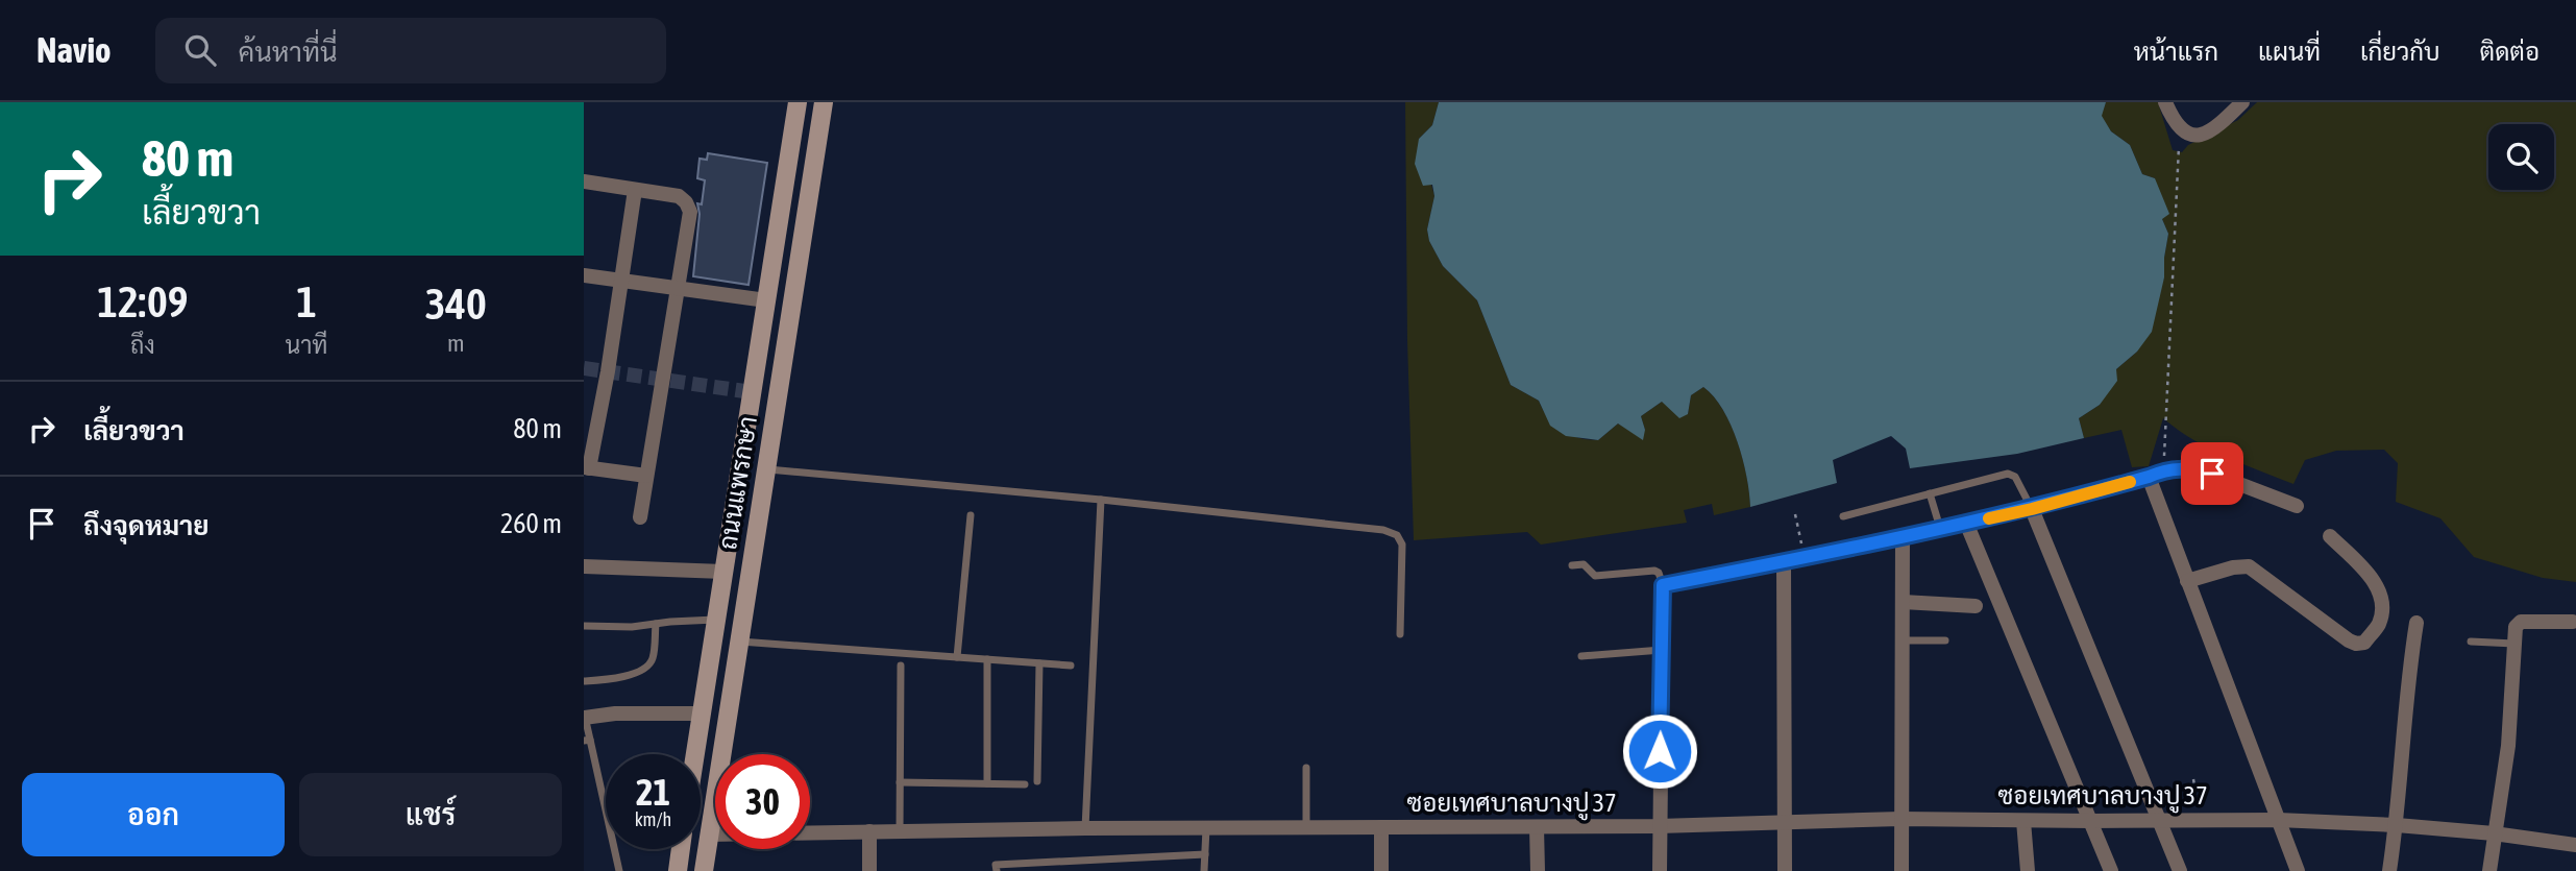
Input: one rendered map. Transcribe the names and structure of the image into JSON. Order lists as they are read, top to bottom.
{
  "streets": {
    "main road": ["ถนนแพรกษา"],
    "street": ["ซอยเทศบาลบางปู 37"]
  },
  "crossings": [
    ["ถนนแพรกษา", "ซอยเทศบาลบางปู 37"]
  ],
  "page": {
    "header": "Navio",
    "search": "ค้นหาที่นี่",
    "nav": [
      "หน้าแรก",
      "แผนที่",
      "เกี่ยวกับ",
      "ติดต่อ"
    ],
    "turn": ["80 m", "เลี้ยวขวา"],
    "eta": [
      "12:09",
      "ถึง",
      "1",
      "นาที",
      "340",
      "m"
    ],
    "list": [
      {
        "name": "เลี้ยวขวา",
        "value": "80 m"
      },
      {
        "name": "ถึงจุดหมาย",
        "value": "260 m"
      }
    ],
    "speed": "21 km/h",
    "limit": "30",
    "buttons": ["ออก", "แชร์"]
  }
}
